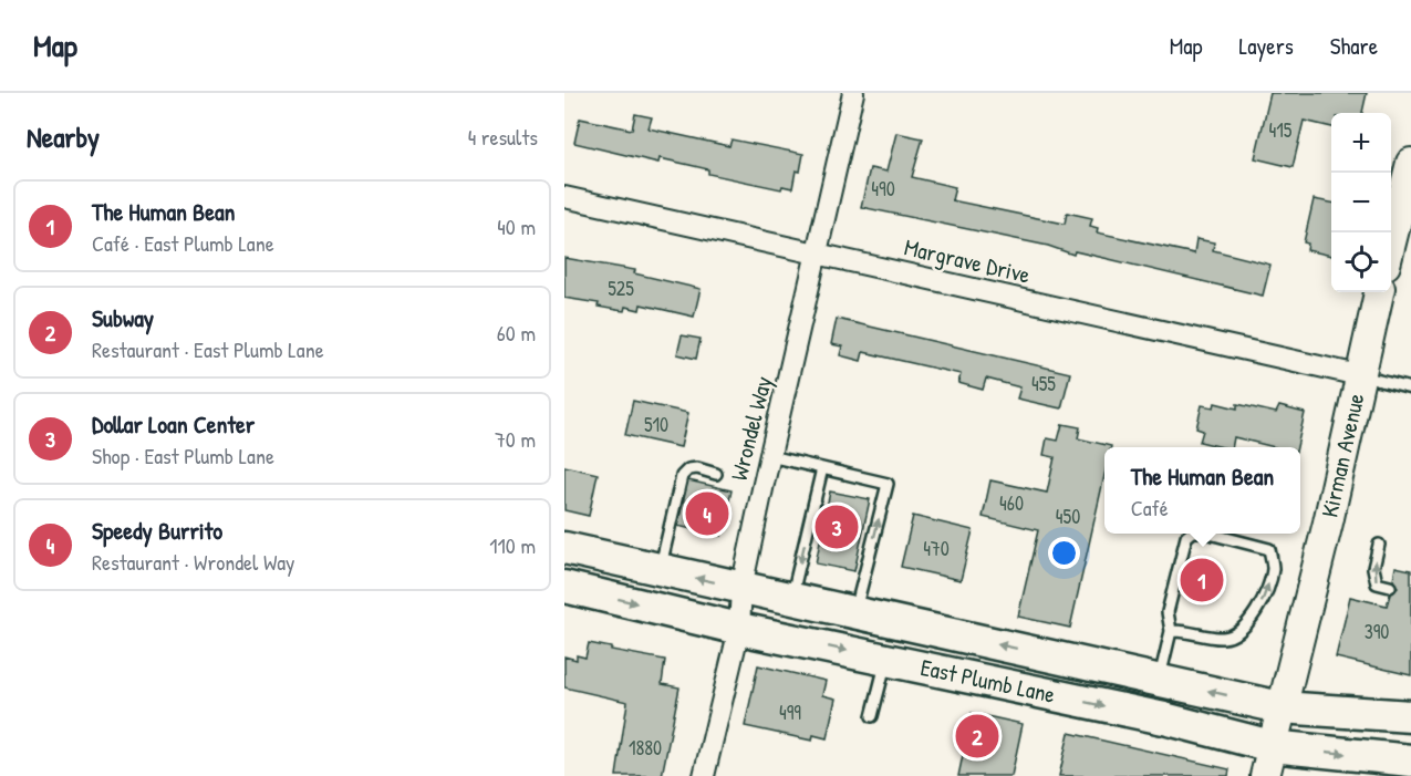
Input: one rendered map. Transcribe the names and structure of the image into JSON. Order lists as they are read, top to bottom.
{
  "streets": {
    "main road": ["East Plumb Lane"],
    "street": ["Margrave Drive", "Wrondel Way", "Kirman Avenue"]
  },
  "crossings": [
    ["Margrave Drive", "Wrondel Way"],
    ["Margrave Drive", "Kirman Avenue"],
    ["Wrondel Way", "East Plumb Lane"],
    ["Kirman Avenue", "East Plumb Lane"]
  ],
  "house_numbers": [
    "415",
    "490",
    "525",
    "455",
    "510",
    "460",
    "450",
    "470",
    "390",
    "499",
    "1880"
  ],
  "page": {
    "header": "Map",
    "nav": ["Map", "Layers", "Share"],
    "heading": ["Nearby", "4 results"],
    "map_buttons": ["+", "−"],
    "list": [
      {
        "mark": "1",
        "name": "The Human Bean",
        "note": "Café · East Plumb Lane",
        "value": "40 m"
      },
      {
        "mark": "2",
        "name": "Subway",
        "note": "Restaurant · East Plumb Lane",
        "value": "60 m"
      },
      {
        "mark": "3",
        "name": "Dollar Loan Center",
        "note": "Shop · East Plumb Lane",
        "value": "70 m"
      },
      {
        "mark": "4",
        "name": "Speedy Burrito",
        "note": "Restaurant · Wrondel Way",
        "value": "110 m"
      }
    ],
    "popup": ["The Human Bean", "Café"],
    "pins": [
      "4",
      "3",
      "1",
      "2"
    ]
  }
}
